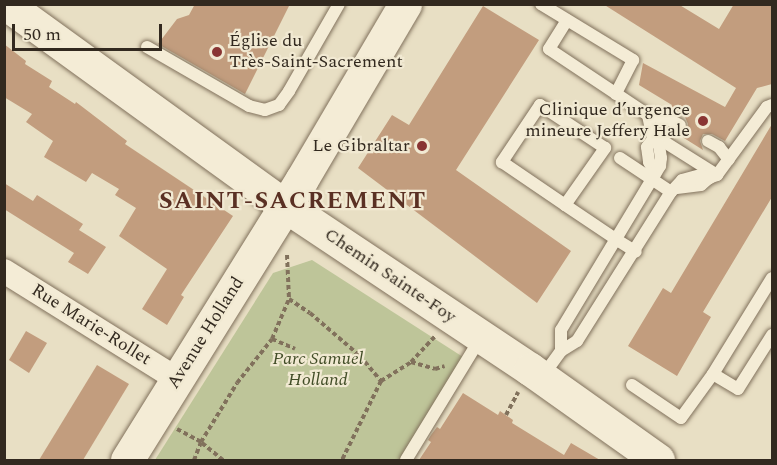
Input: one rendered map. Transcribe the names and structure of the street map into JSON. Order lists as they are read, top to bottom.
{
  "streets": {
    "main road": ["Chemin Sainte-Foy", "Avenue Holland"],
    "street": ["Rue Marie-Rollet"]
  },
  "crossings": [
    ["Chemin Sainte-Foy", "Avenue Holland"],
    ["Rue Marie-Rollet", "Avenue Holland"]
  ],
  "districts": ["SAINT-SACREMENT"],
  "parks": ["Parc Samuel Holland"],
  "places": ["Église du Très-Saint-Sacrement", "Clinique d’urgence mineure Jeffery Hale", "Le Gibraltar"],
  "scale_bar": "50 m"
}
